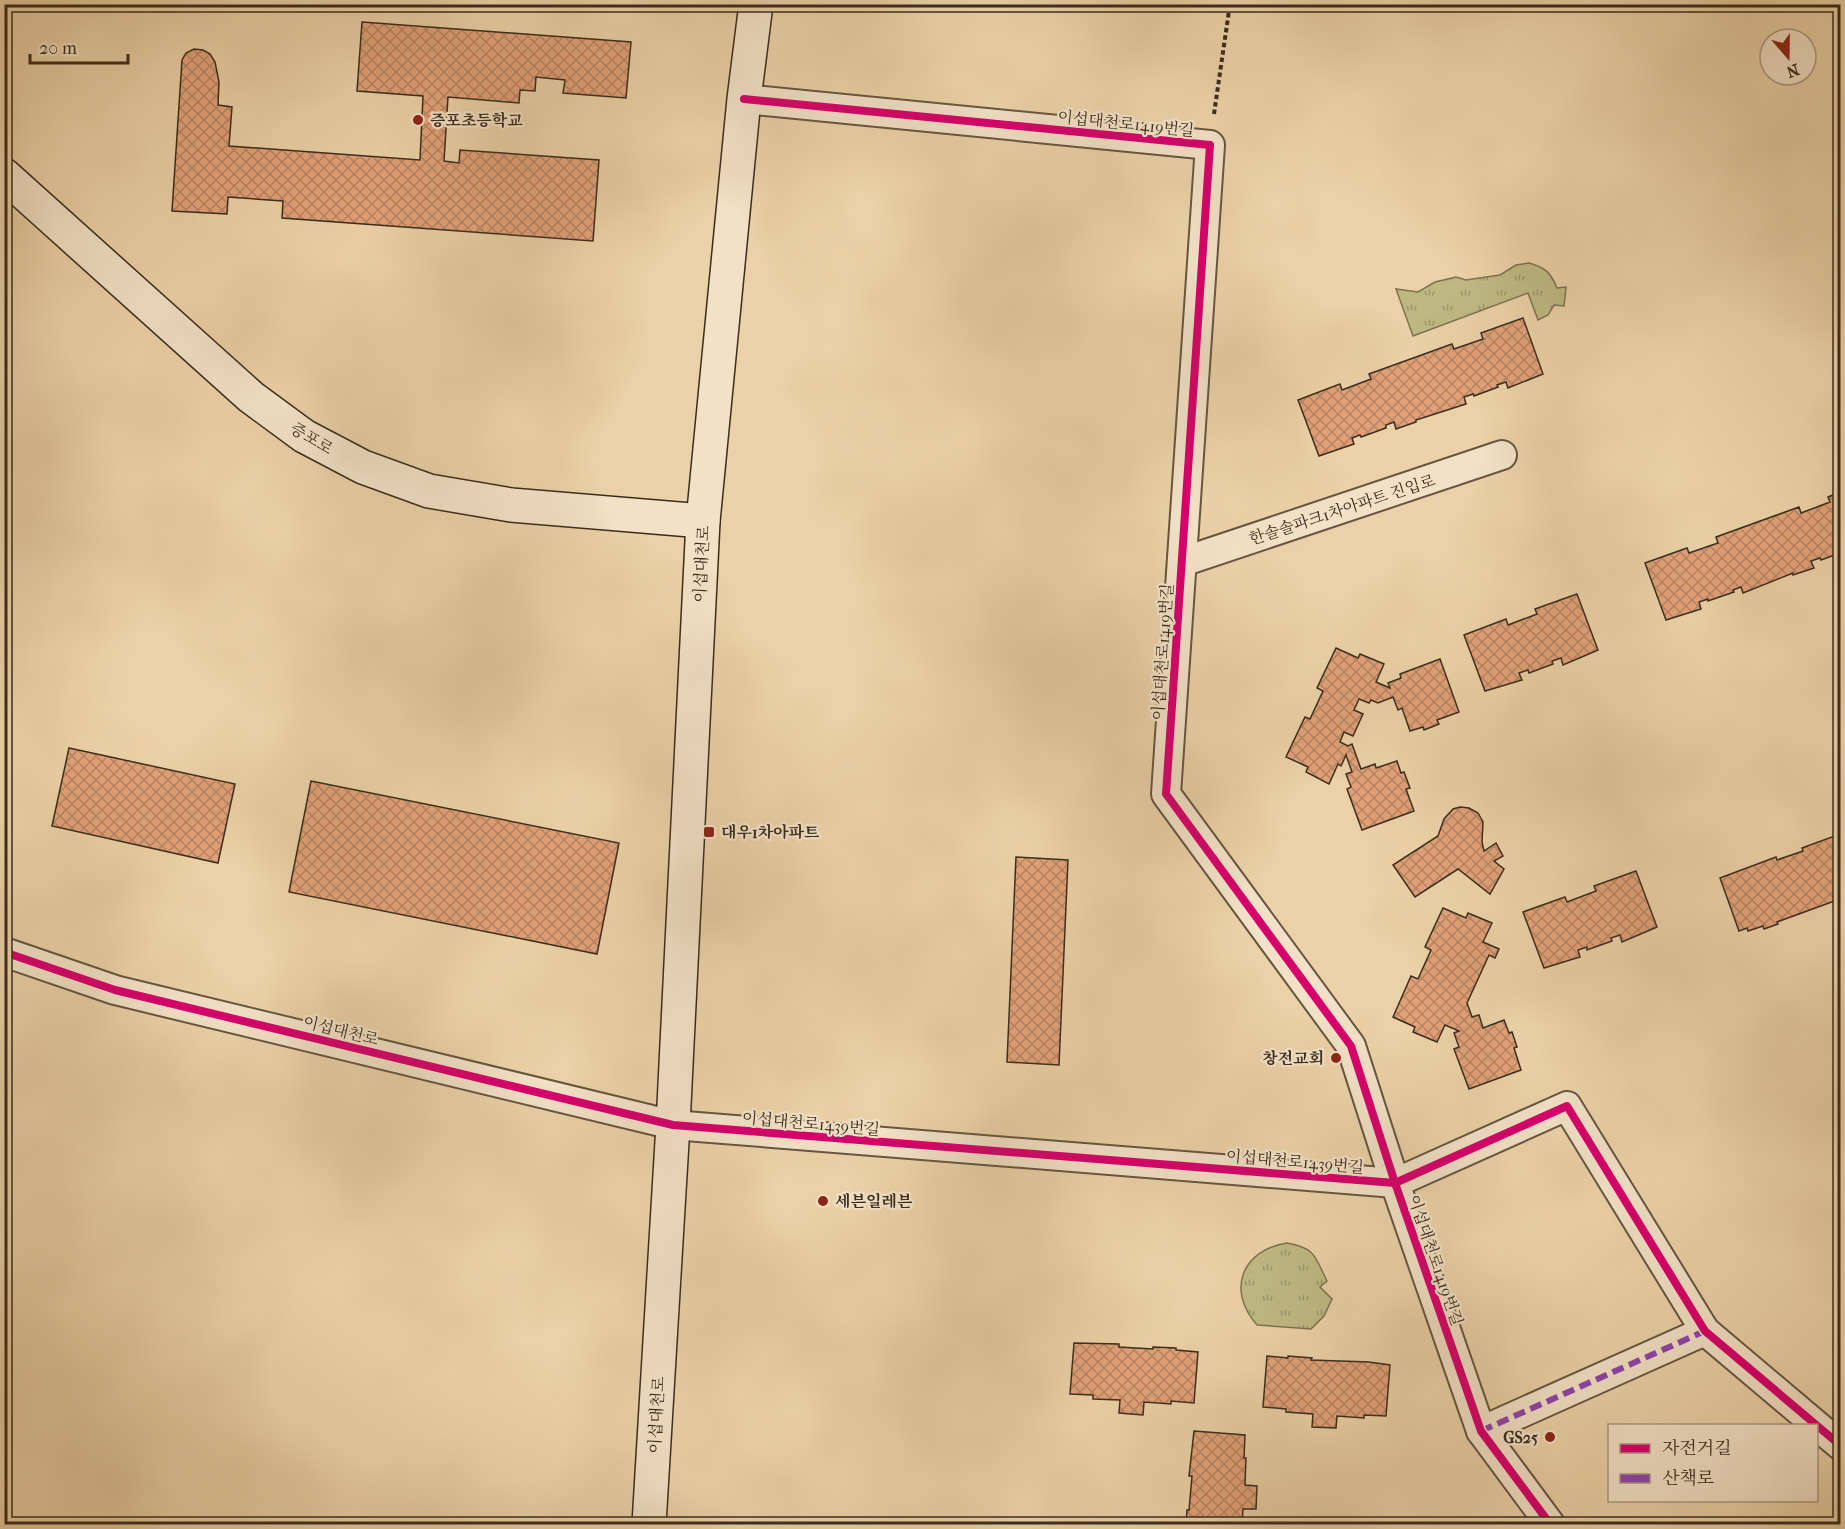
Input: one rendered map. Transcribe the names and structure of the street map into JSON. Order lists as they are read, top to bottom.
{
  "streets": {
    "main road": ["증포로", "이섭대천로"],
    "street": ["이섭대천로1419번길", "한솔솔파크1차아파트 진입로", "이섭대천로1439번길"]
  },
  "crossings": [
    ["이섭대천로1419번길", "한솔솔파크1차아파트 진입로"],
    ["이섭대천로1419번길", "이섭대천로"],
    ["이섭대천로1419번길", "이섭대천로1439번길"],
    ["증포로", "이섭대천로"],
    ["이섭대천로", "이섭대천로1439번길"]
  ],
  "places": {
    "other": [
      "증포초등학교",
      "창전교회",
      "세븐일레븐",
      "GS25"
    ],
    "transit": ["대우1차아파트"]
  },
  "legend": ["자전거길", "산책로"],
  "scale_bar": "20 m",
  "north": "bottom"
}
